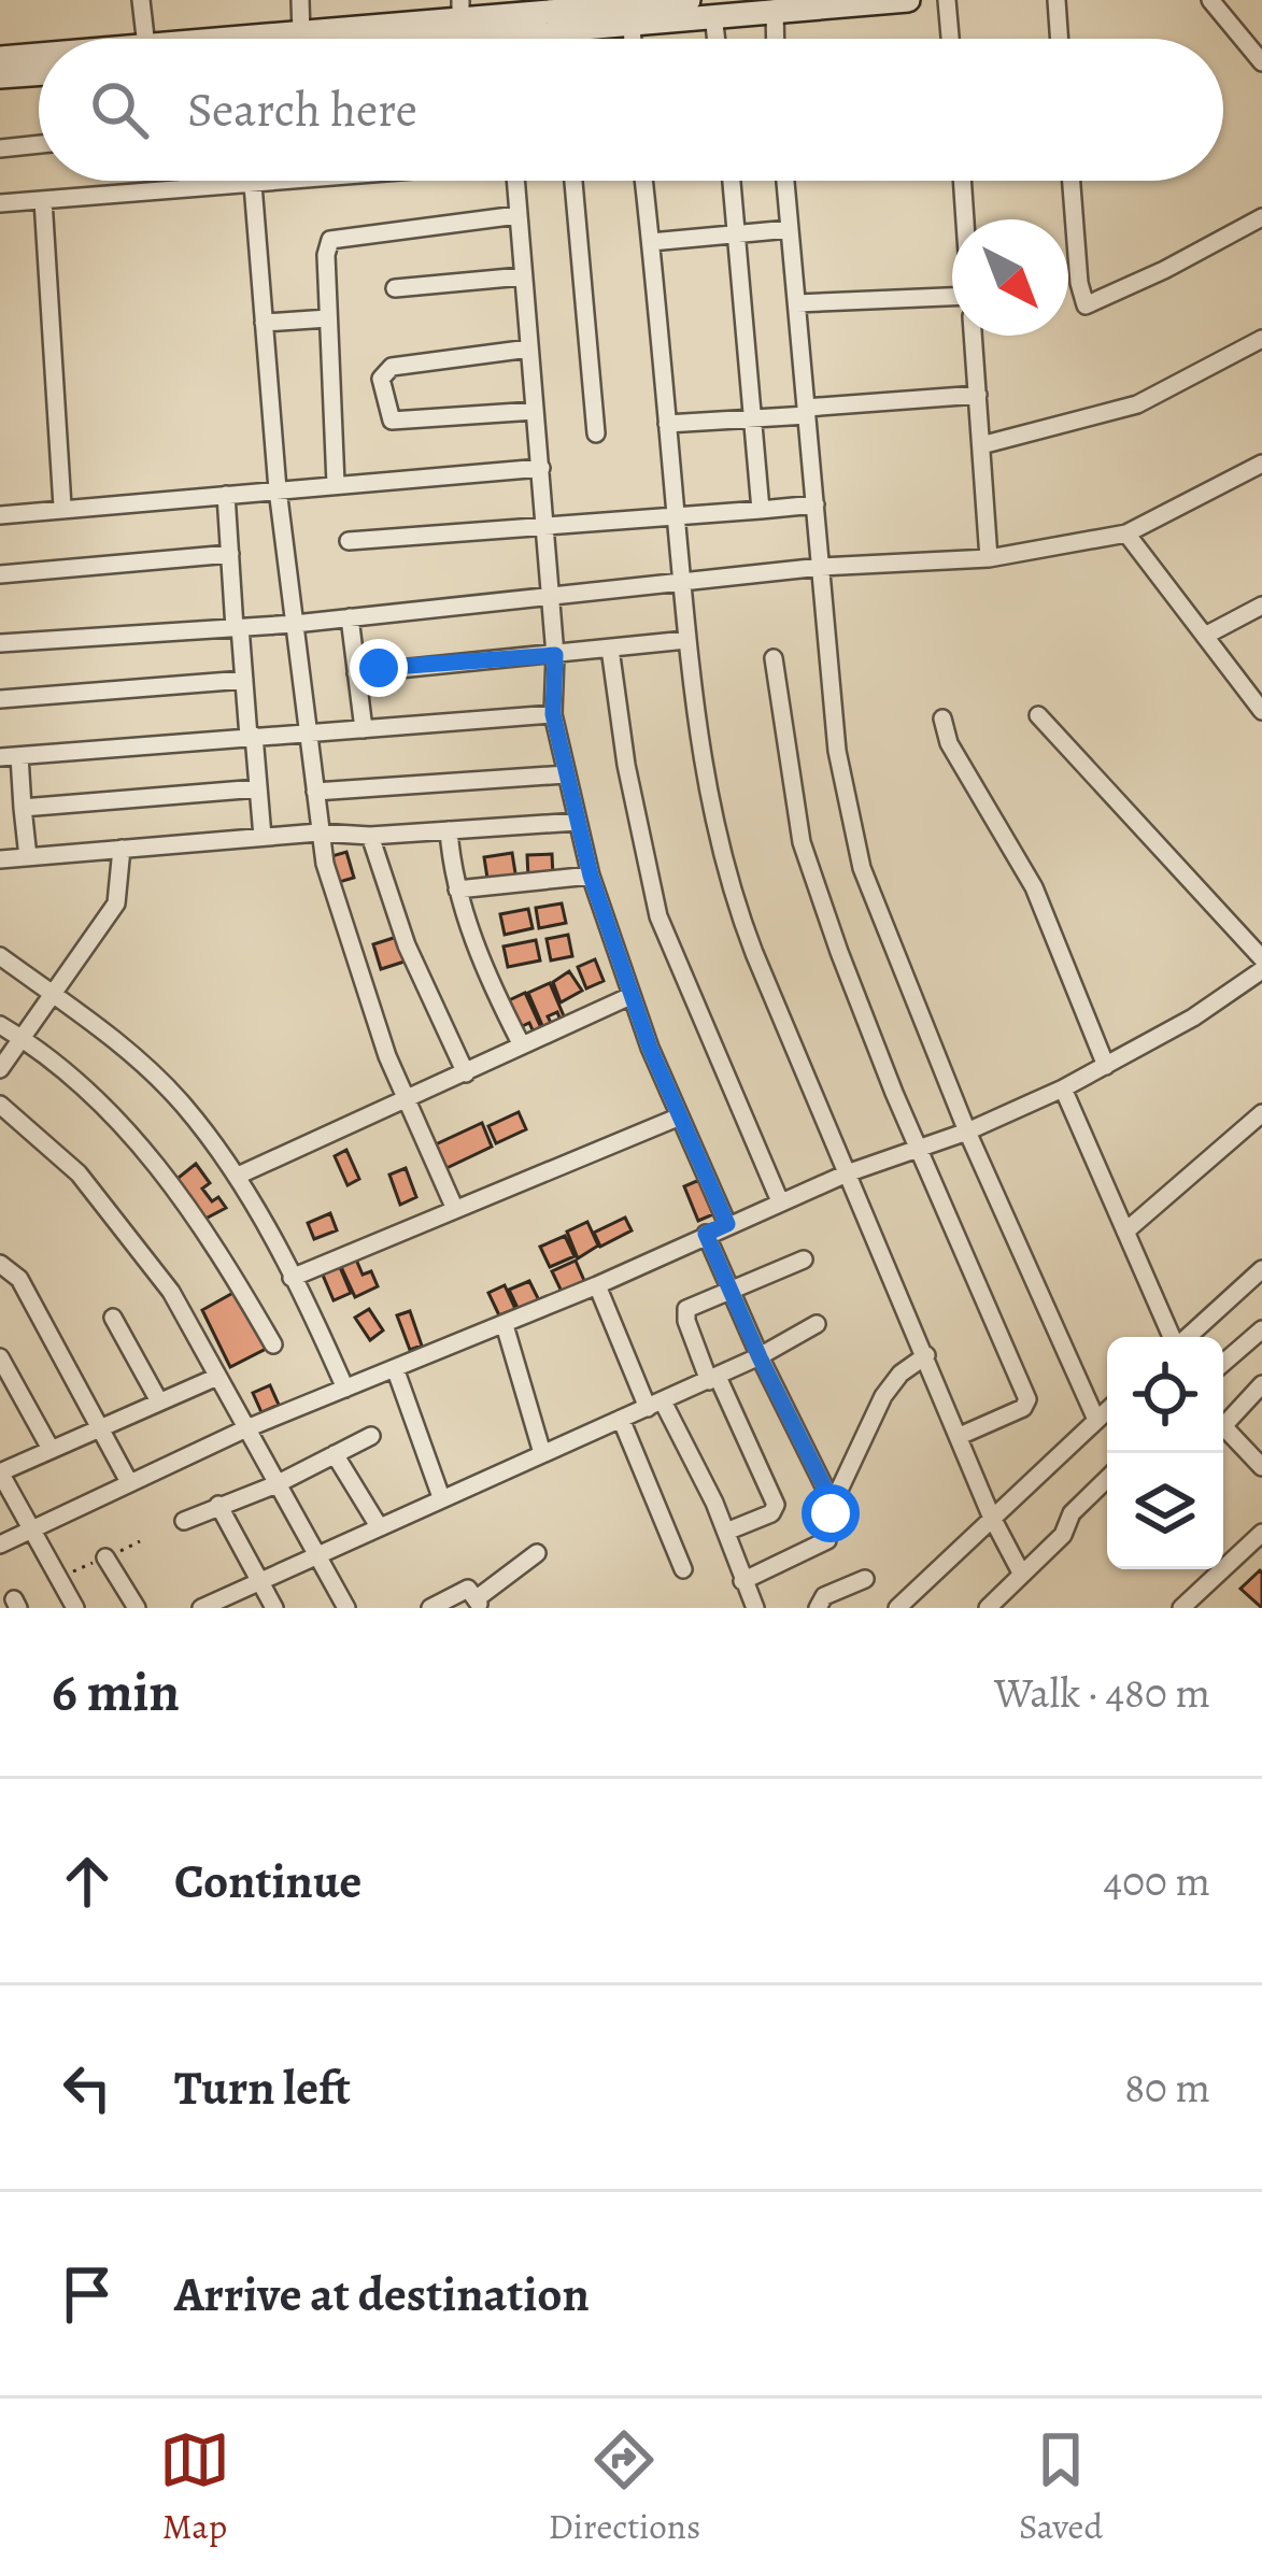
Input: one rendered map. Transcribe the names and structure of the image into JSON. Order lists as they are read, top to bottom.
{
  "north": "bottom right",
  "page": {
    "search": "Search here",
    "heading": ["6 min", "Walk · 480 m"],
    "list": [
      ["Continue", "400 m"],
      ["Turn left", "80 m"],
      "Arrive at destination"
    ],
    "nav": ["Map", "Directions", "Saved"]
  }
}
